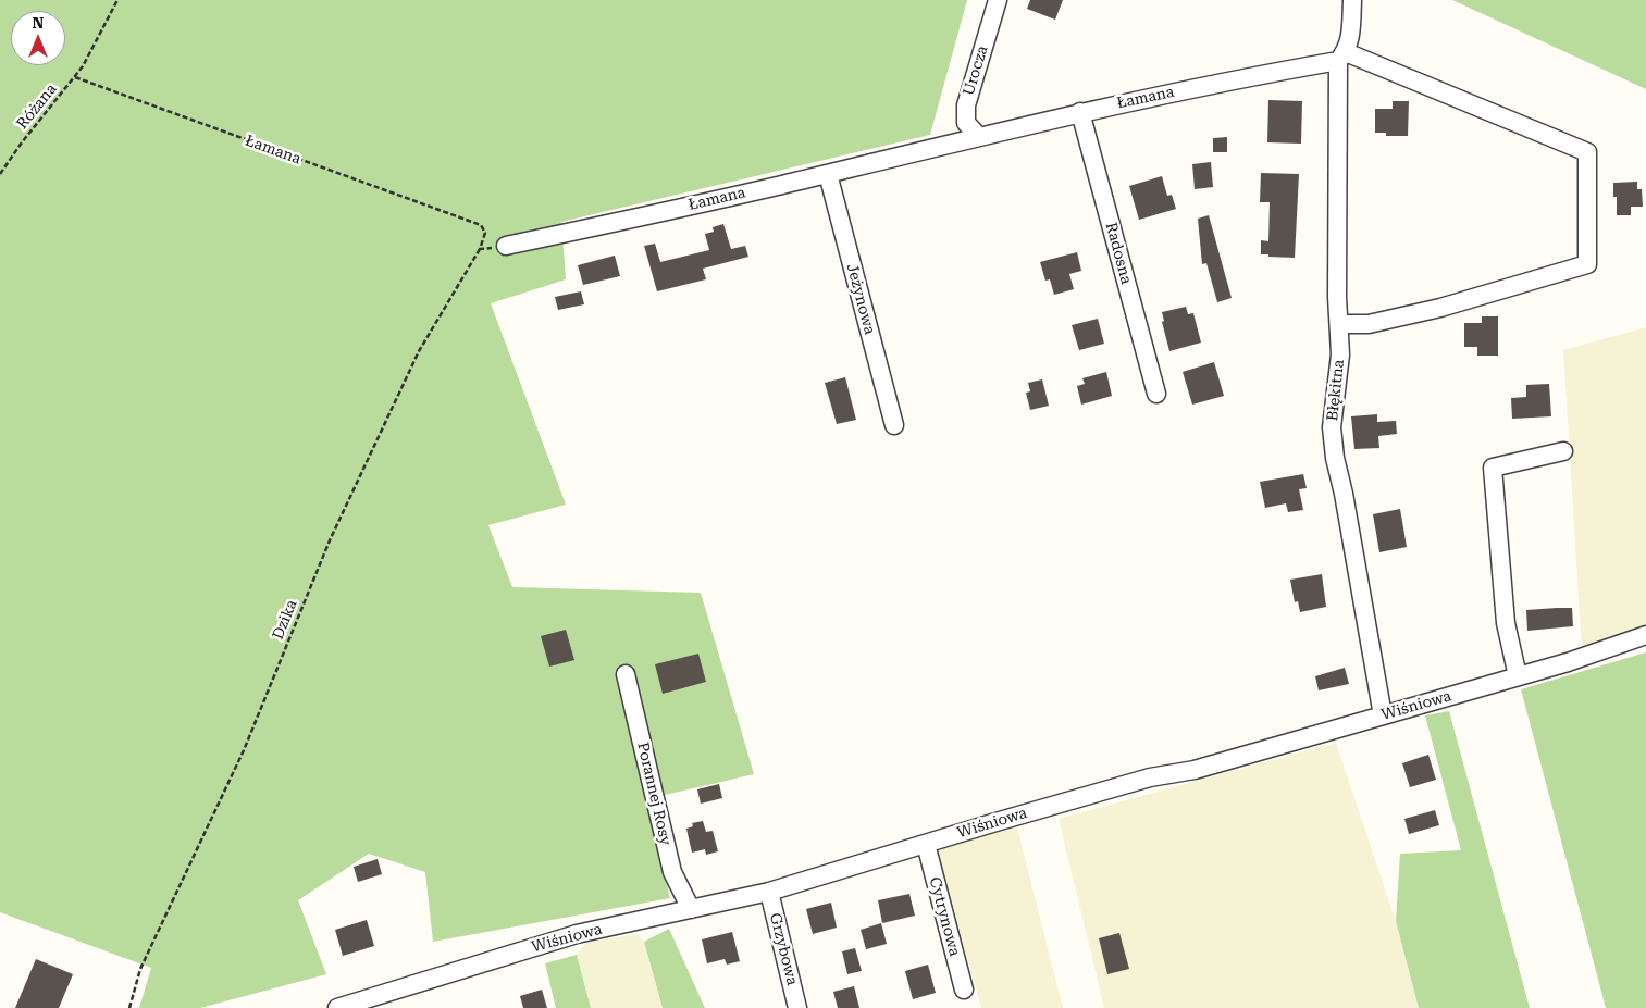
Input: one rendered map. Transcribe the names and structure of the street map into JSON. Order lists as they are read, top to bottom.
{
  "streets": {
    "street": [
      "Urocza",
      "Łamana",
      "Radosna",
      "Jeżynowa",
      "Błękitna",
      "Wiśniowa",
      "Porannej Rosy",
      "Cytrynowa",
      "Grzybowa"
    ],
    "path": ["Różana", "Dzika"]
  },
  "crossings": [
    ["Urocza", "Łamana"],
    ["Łamana", "Różana"],
    ["Łamana", "Radosna"],
    ["Łamana", "Jeżynowa"],
    ["Łamana", "Błękitna"],
    ["Łamana", "Dzika"],
    ["Błękitna", "Wiśniowa"],
    ["Wiśniowa", "Porannej Rosy"],
    ["Wiśniowa", "Cytrynowa"],
    ["Wiśniowa", "Grzybowa"]
  ],
  "north": "top"
}
